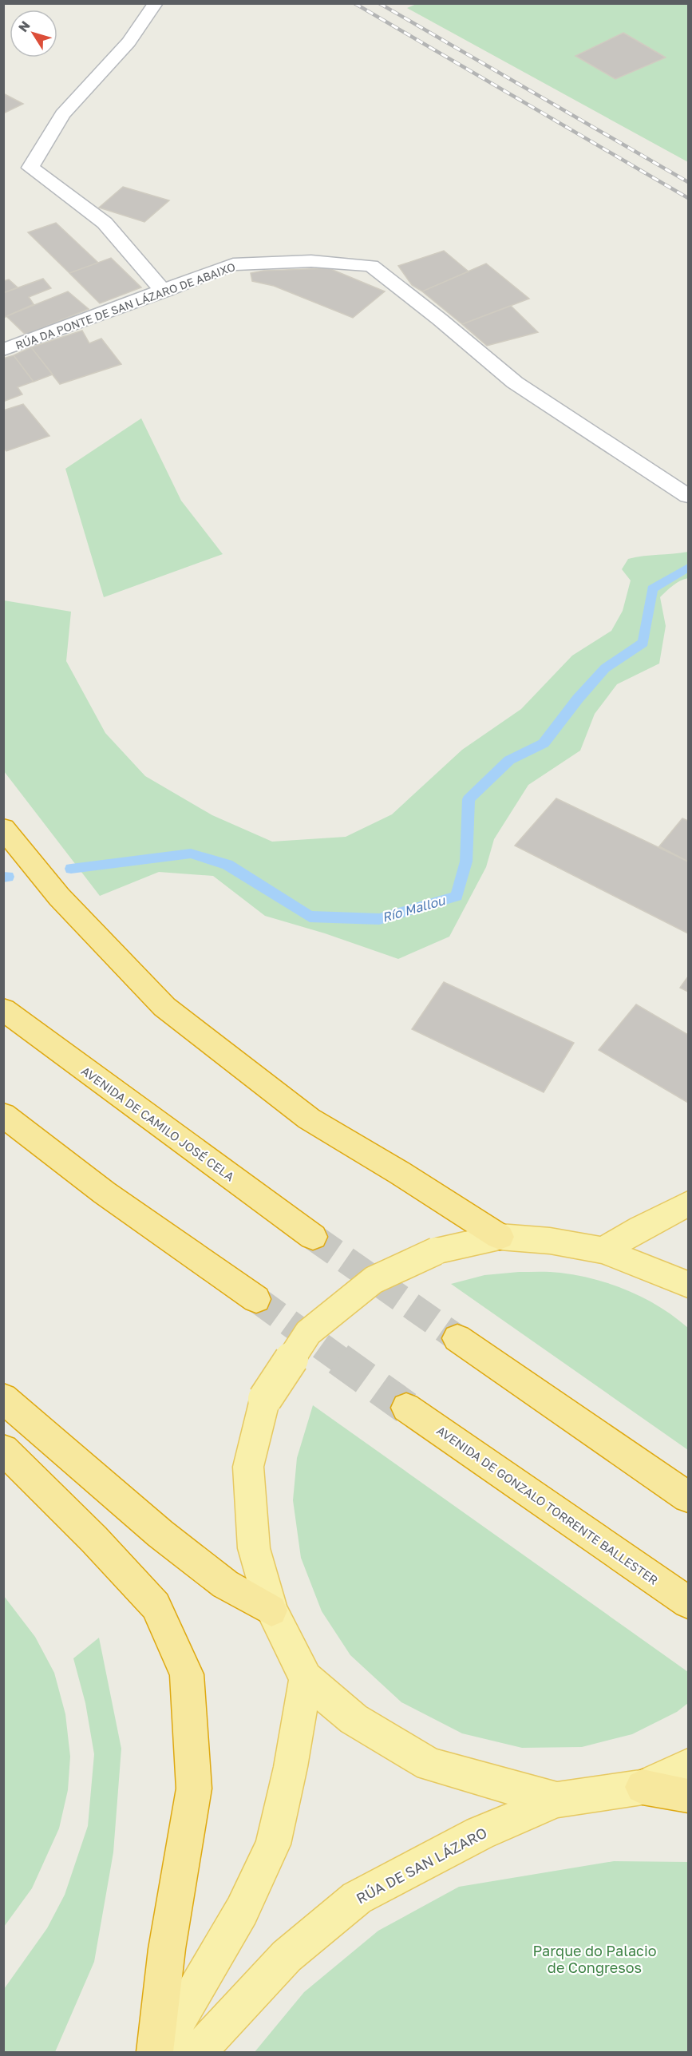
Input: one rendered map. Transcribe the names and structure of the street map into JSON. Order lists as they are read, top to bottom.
{
  "streets": {
    "highway": ["AVENIDA DE CAMILO JOSÉ CELA", "AVENIDA DE GONZALO TORRENTE BALLESTER"],
    "main road": ["RÚA DE SAN LÁZARO"],
    "street": ["RÚA DA PONTE DE SAN LÁZARO DE ABAIXO"]
  },
  "water": ["Río Mallou"],
  "parks": ["Parque do Palacio de Congresos"],
  "north": "top left"
}
